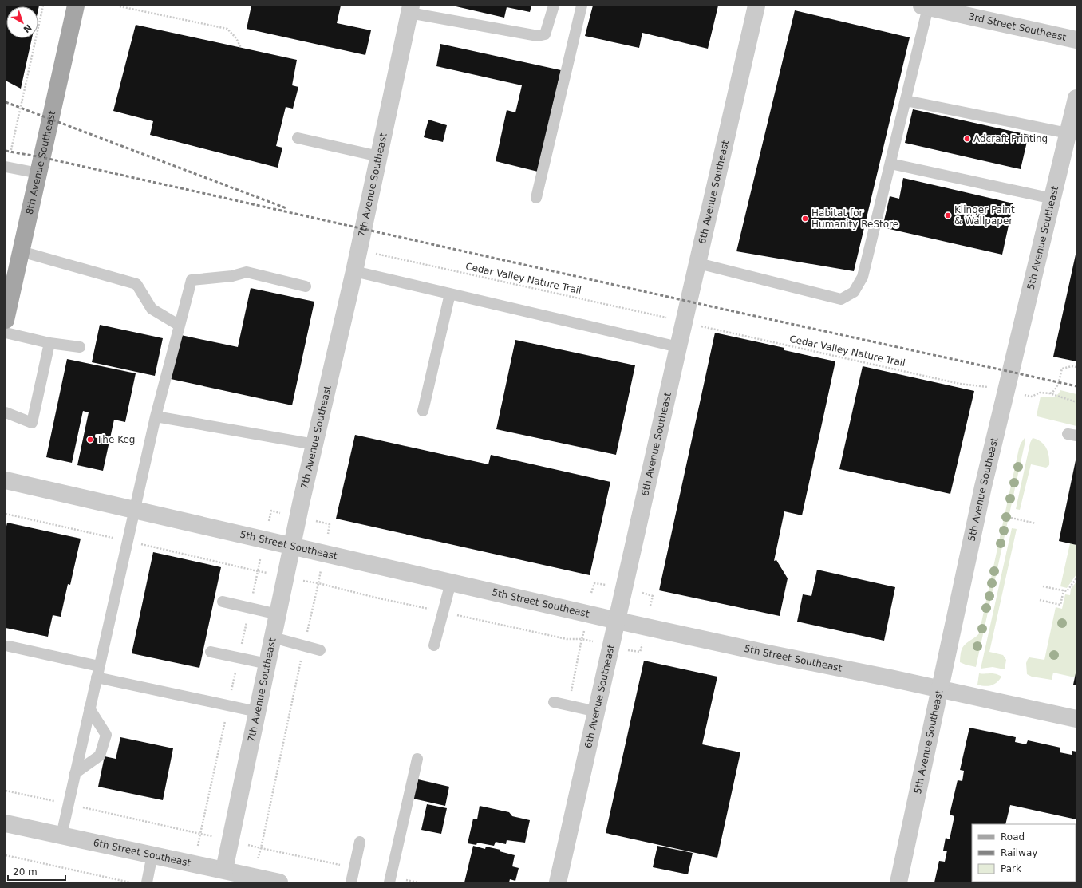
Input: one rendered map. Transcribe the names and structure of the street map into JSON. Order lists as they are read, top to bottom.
{
  "streets": {
    "main road": ["8th Avenue Southeast"],
    "street": [
      "3rd Street Southeast",
      "7th Avenue Southeast",
      "6th Avenue Southeast",
      "5th Avenue Southeast",
      "5th Street Southeast",
      "6th Street Southeast"
    ],
    "path": ["Cedar Valley Nature Trail"]
  },
  "crossings": [
    ["7th Avenue Southeast", "5th Street Southeast"],
    ["7th Avenue Southeast", "6th Street Southeast"],
    ["6th Avenue Southeast", "5th Street Southeast"],
    ["5th Avenue Southeast", "5th Street Southeast"]
  ],
  "places": [
    "Adcraft Printing",
    "Klinger Paint & Wallpaper",
    "Habitat for Humanity ReStore",
    "The Keg"
  ],
  "legend": ["Road", "Railway", "Park"],
  "scale_bar": "20 m",
  "north": "bottom right"
}
